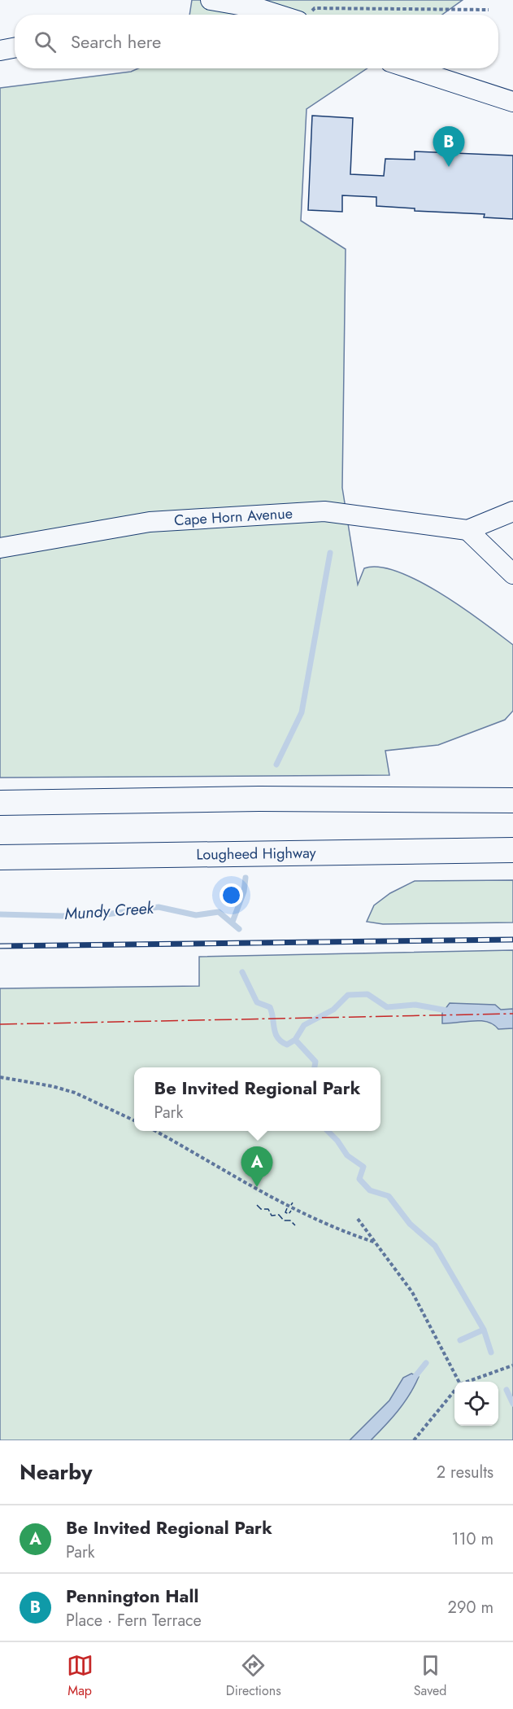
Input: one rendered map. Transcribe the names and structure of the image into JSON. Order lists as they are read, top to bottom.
{
  "streets": {
    "main road": ["Lougheed Highway"],
    "street": ["Cape Horn Avenue"]
  },
  "water": ["Mundy Creek"],
  "page": {
    "search": "Search here",
    "pins": ["B", "A"],
    "popup": ["Be Invited Regional Park", "Park"],
    "heading": ["Nearby", "2 results"],
    "list": [
      {
        "mark": "A",
        "name": "Be Invited Regional Park",
        "note": "Park",
        "value": "110 m"
      },
      {
        "mark": "B",
        "name": "Pennington Hall",
        "note": "Place · Fern Terrace",
        "value": "290 m"
      }
    ],
    "nav": ["Map", "Directions", "Saved"]
  }
}
